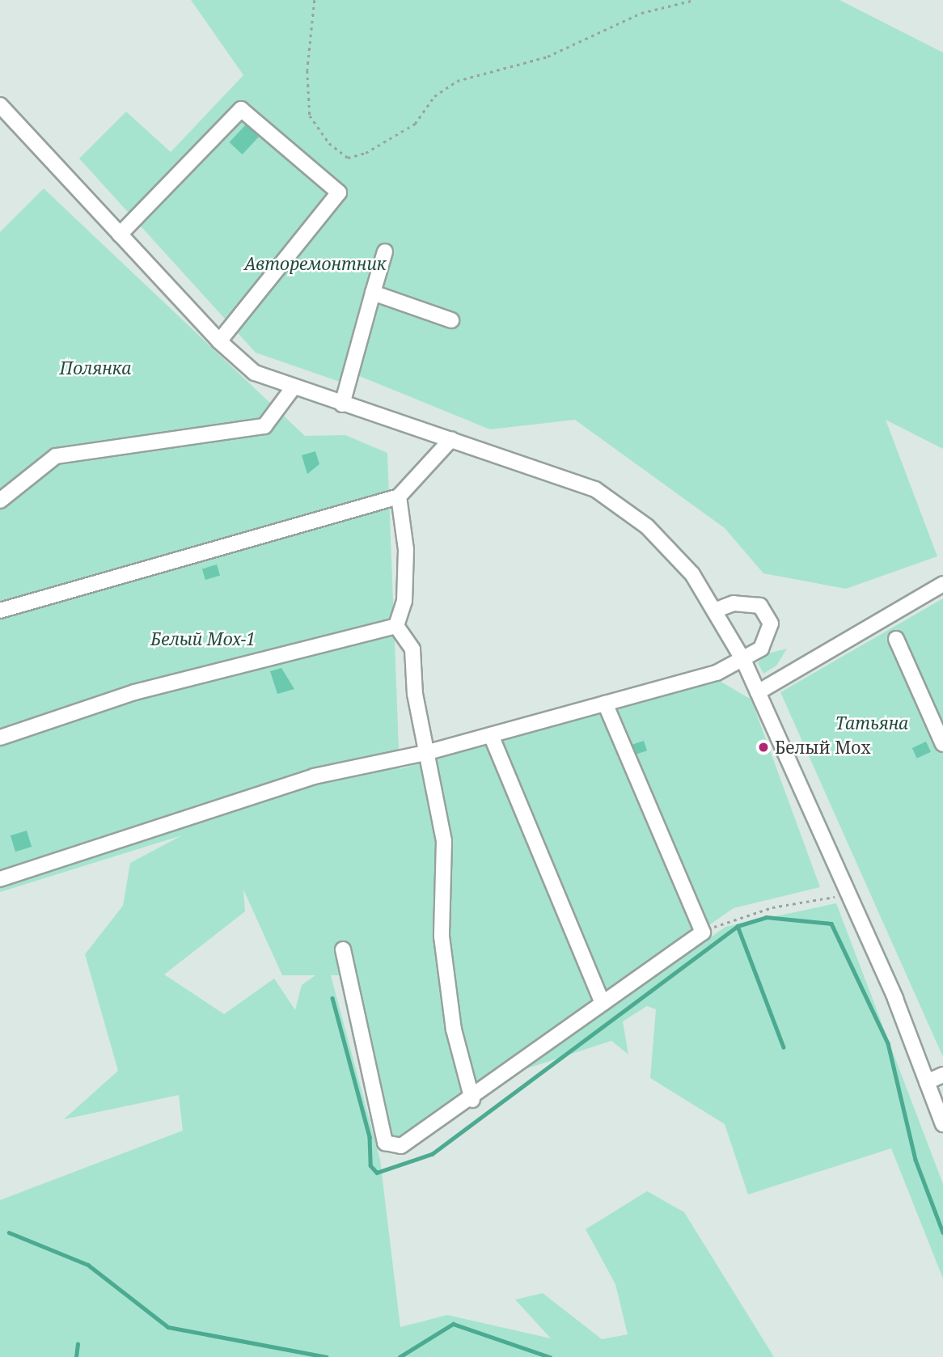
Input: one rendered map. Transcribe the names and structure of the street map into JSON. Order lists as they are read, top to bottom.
{
  "parks": [
    "Авторемонтник",
    "Полянка",
    "Белый Мох-1",
    "Татьяна"
  ],
  "places": ["Белый Мох"]
}
